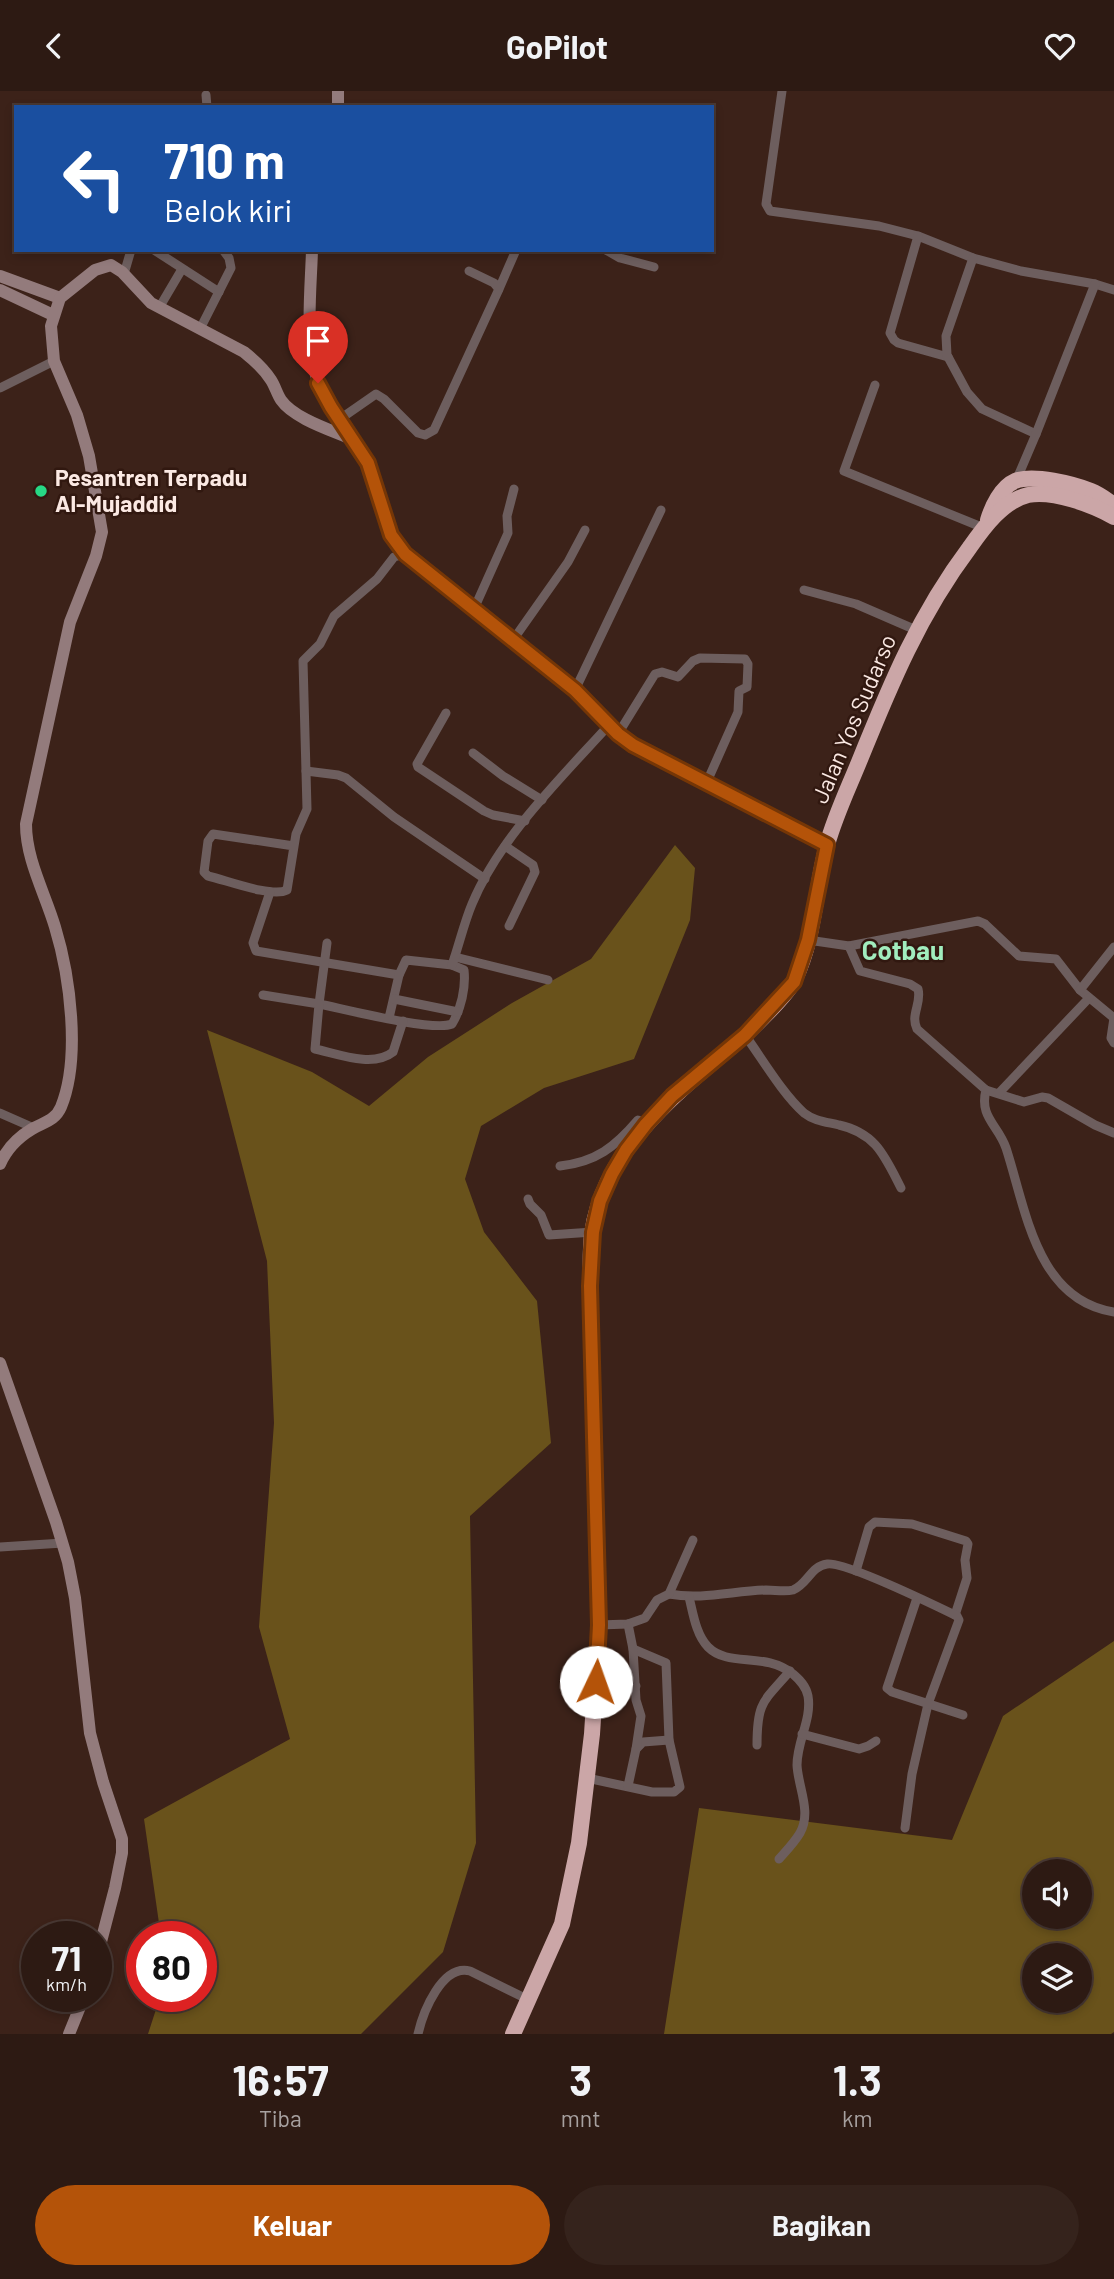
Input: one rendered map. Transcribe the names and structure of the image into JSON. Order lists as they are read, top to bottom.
{
  "streets": {
    "highway": ["Jalan Yos Sudarso"]
  },
  "districts": ["Cotbau"],
  "places": ["Pesantren Terpadu Al-Mujaddid"],
  "page": {
    "header": "GoPilot",
    "turn": ["710 m", "Belok kiri"],
    "speed": "71 km/h",
    "limit": "80",
    "eta": [
      "16:57",
      "Tiba",
      "3",
      "mnt",
      "1.3",
      "km"
    ],
    "buttons": ["Keluar", "Bagikan"]
  }
}
